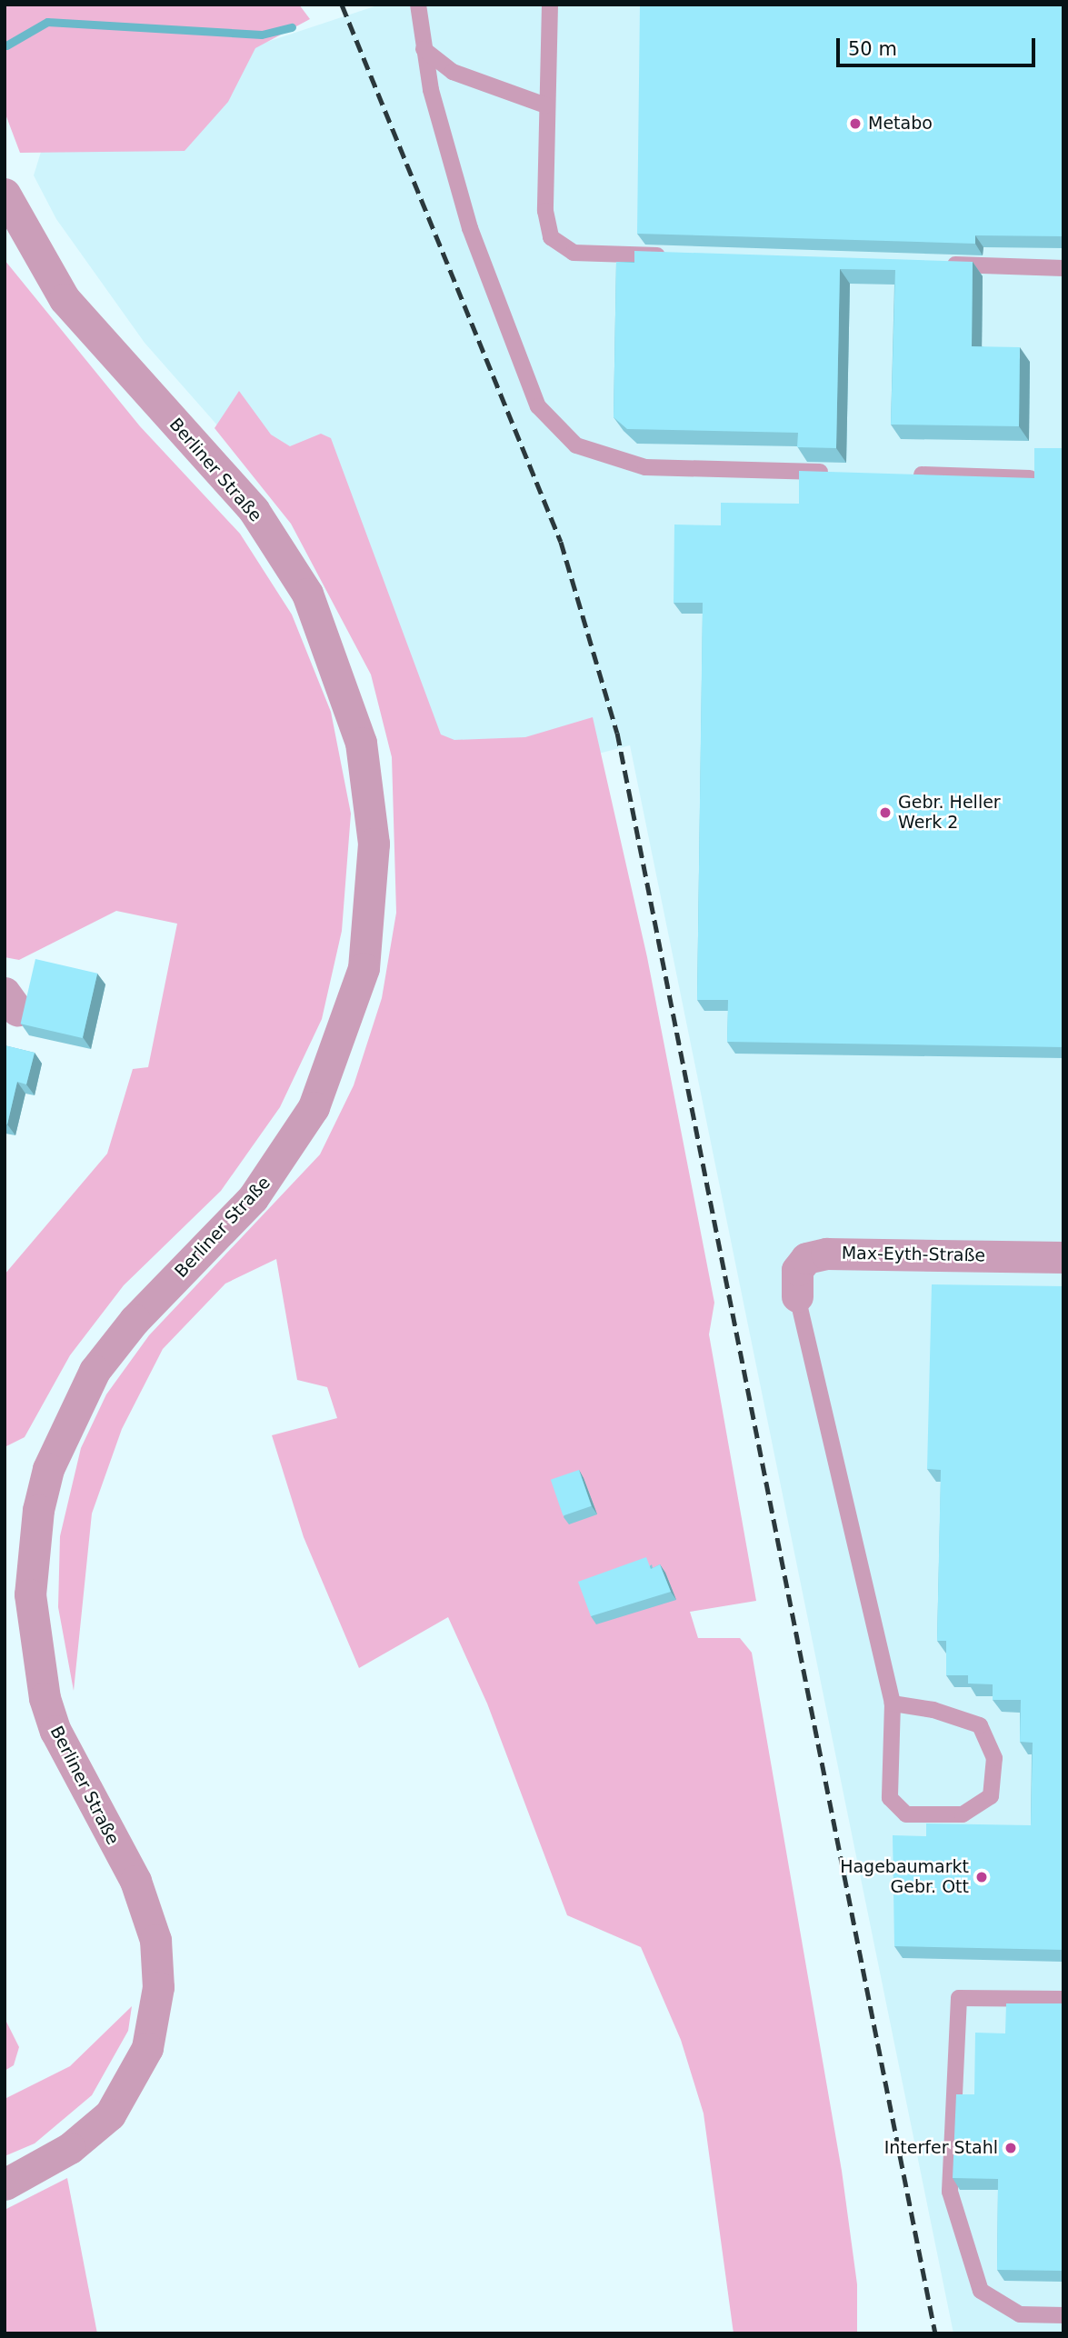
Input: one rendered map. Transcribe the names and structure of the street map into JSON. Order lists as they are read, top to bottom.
{
  "streets": {
    "street": ["Berliner Straße", "Max-Eyth-Straße"]
  },
  "places": [
    "Metabo",
    "Gebr. Heller Werk 2",
    "Hagebaumarkt Gebr. Ott",
    "Interfer Stahl"
  ],
  "scale_bar": "50 m"
}
